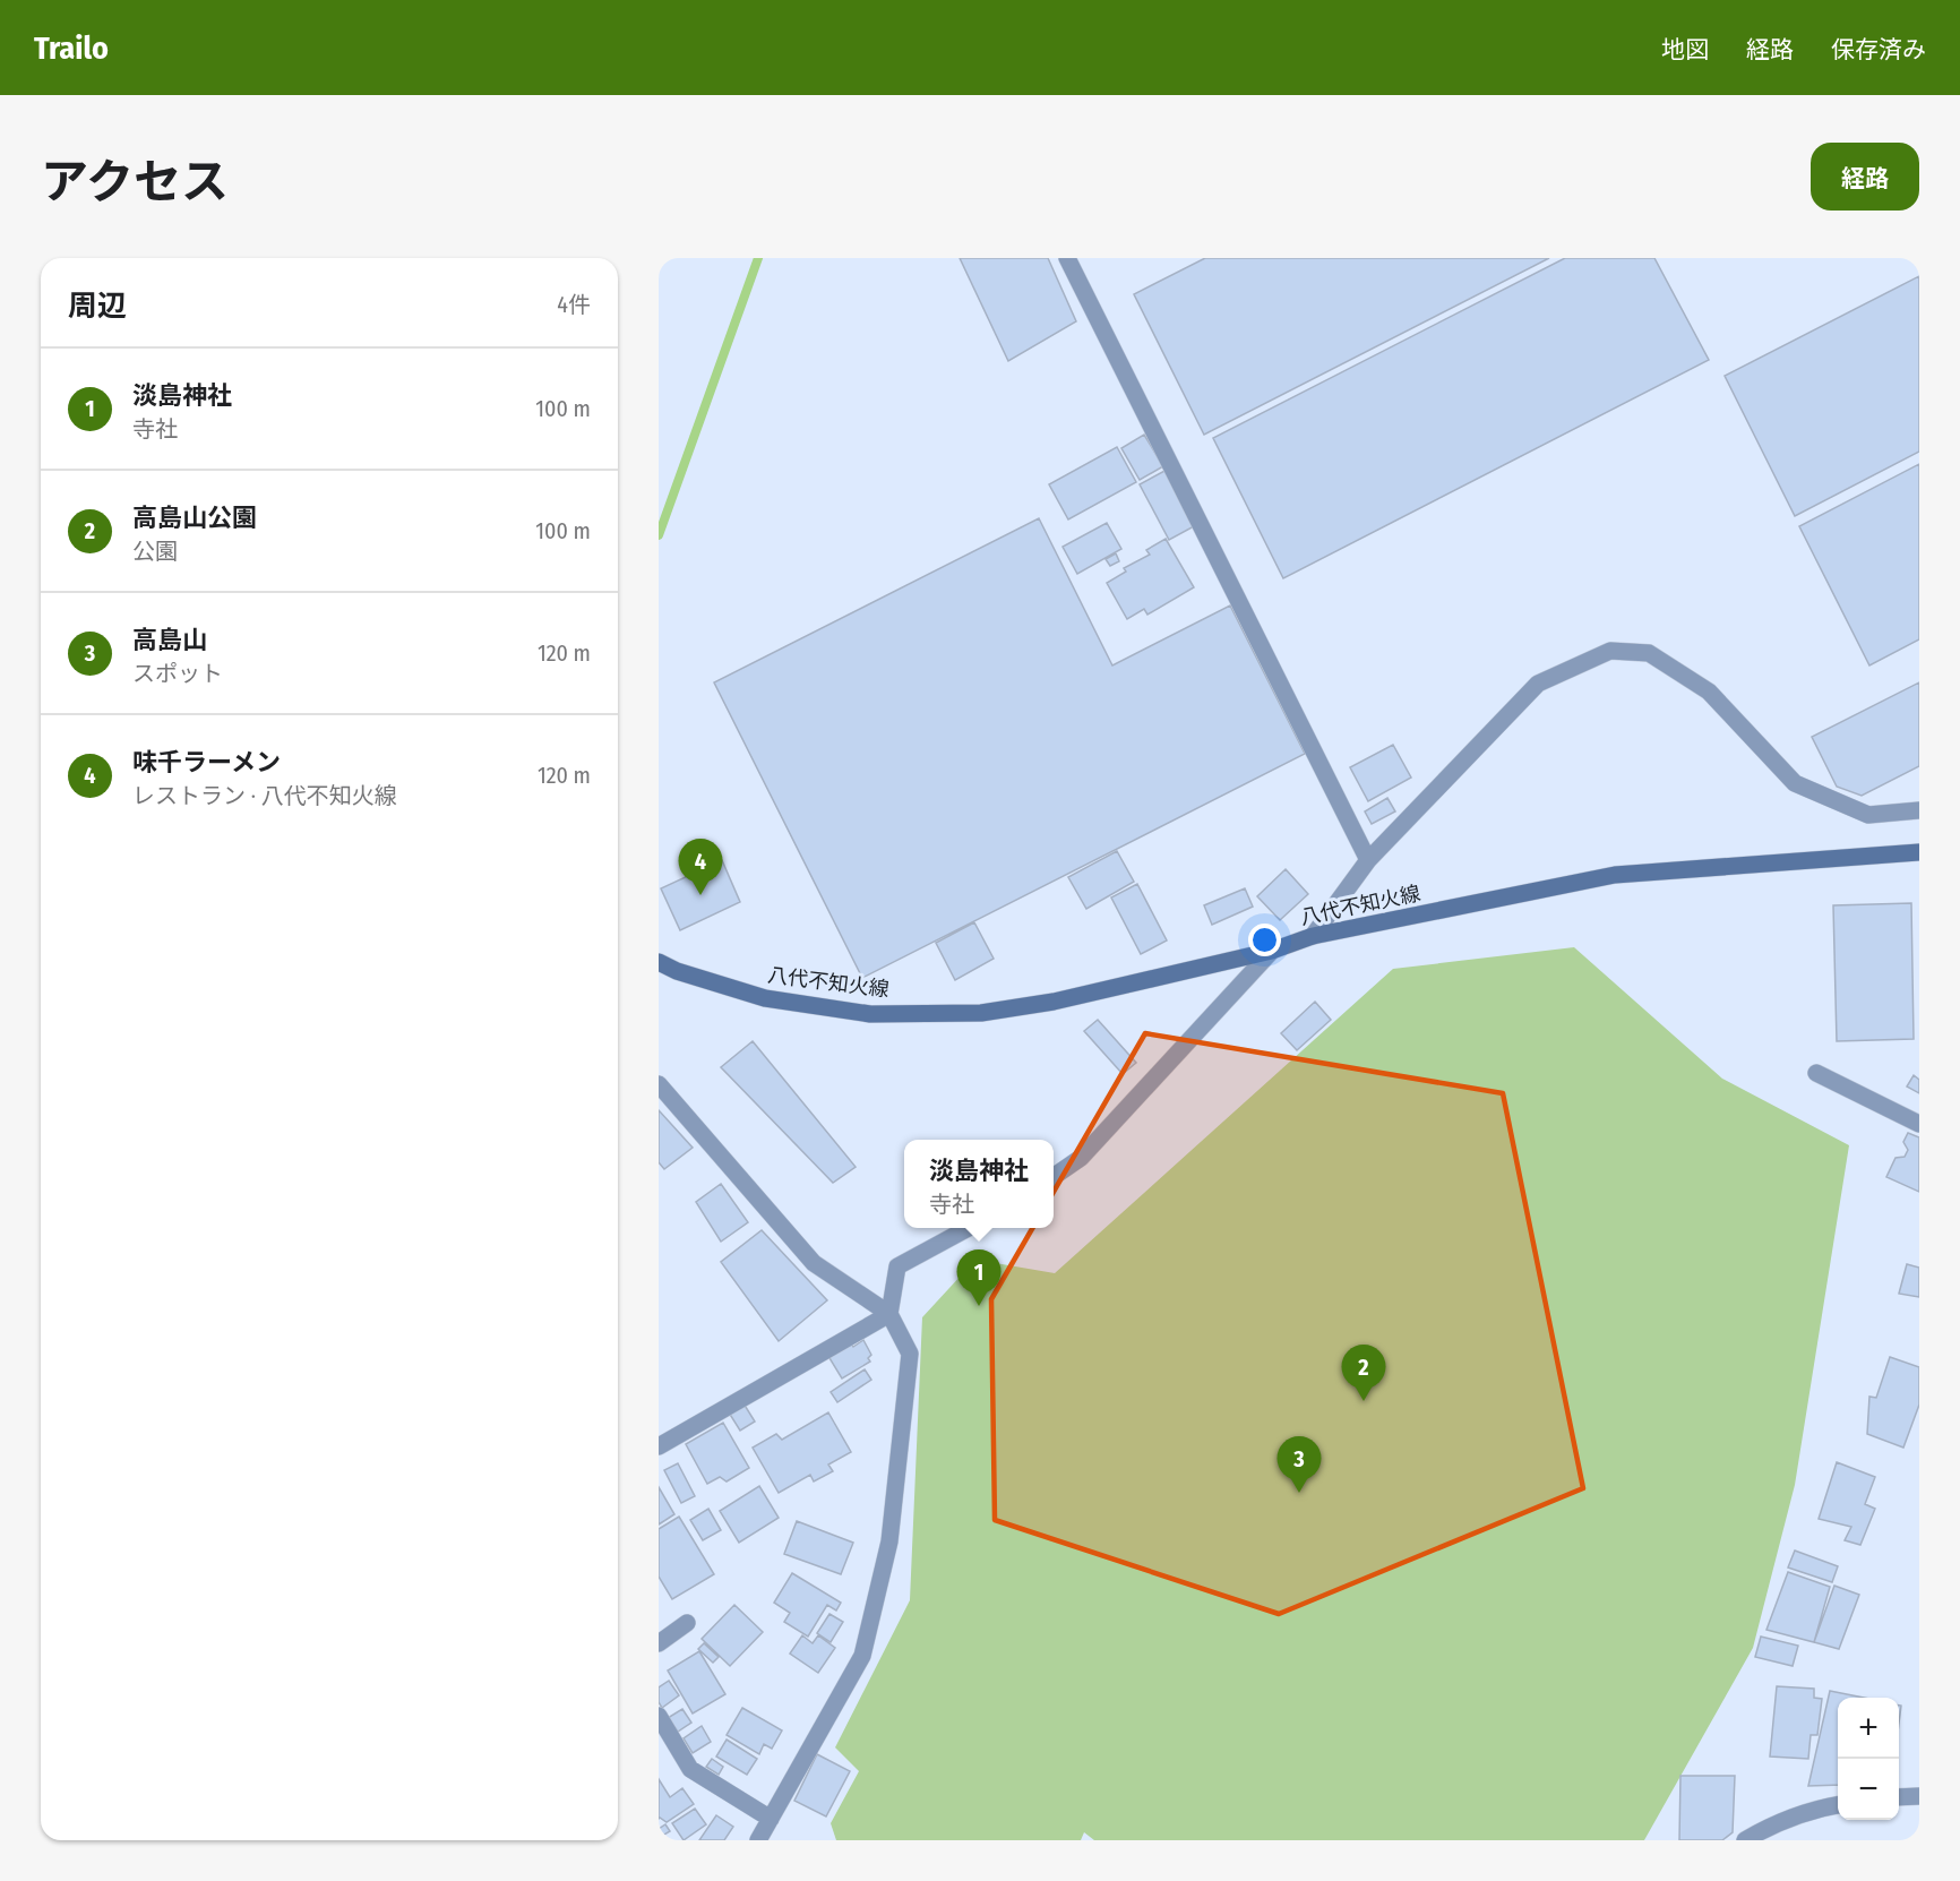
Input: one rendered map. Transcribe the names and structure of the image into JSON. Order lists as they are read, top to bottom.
{
  "streets": {
    "main road": ["八代不知火線"]
  },
  "page": {
    "header": "Trailo",
    "nav": ["地図", "経路", "保存済み"],
    "title": "アクセス",
    "buttons": "経路",
    "heading": ["周辺", "4件"],
    "list": [
      {
        "mark": "1",
        "name": "淡島神社",
        "note": "寺社",
        "value": "100 m"
      },
      {
        "mark": "2",
        "name": "高島山公園",
        "note": "公園",
        "value": "100 m"
      },
      {
        "mark": "3",
        "name": "高島山",
        "note": "スポット",
        "value": "120 m"
      },
      {
        "mark": "4",
        "name": "味千ラーメン",
        "note": "レストラン · 八代不知火線",
        "value": "120 m"
      }
    ],
    "pins": [
      "4",
      "1",
      "2",
      "3"
    ],
    "popup": ["淡島神社", "寺社"],
    "map_buttons": ["+", "−"]
  }
}
